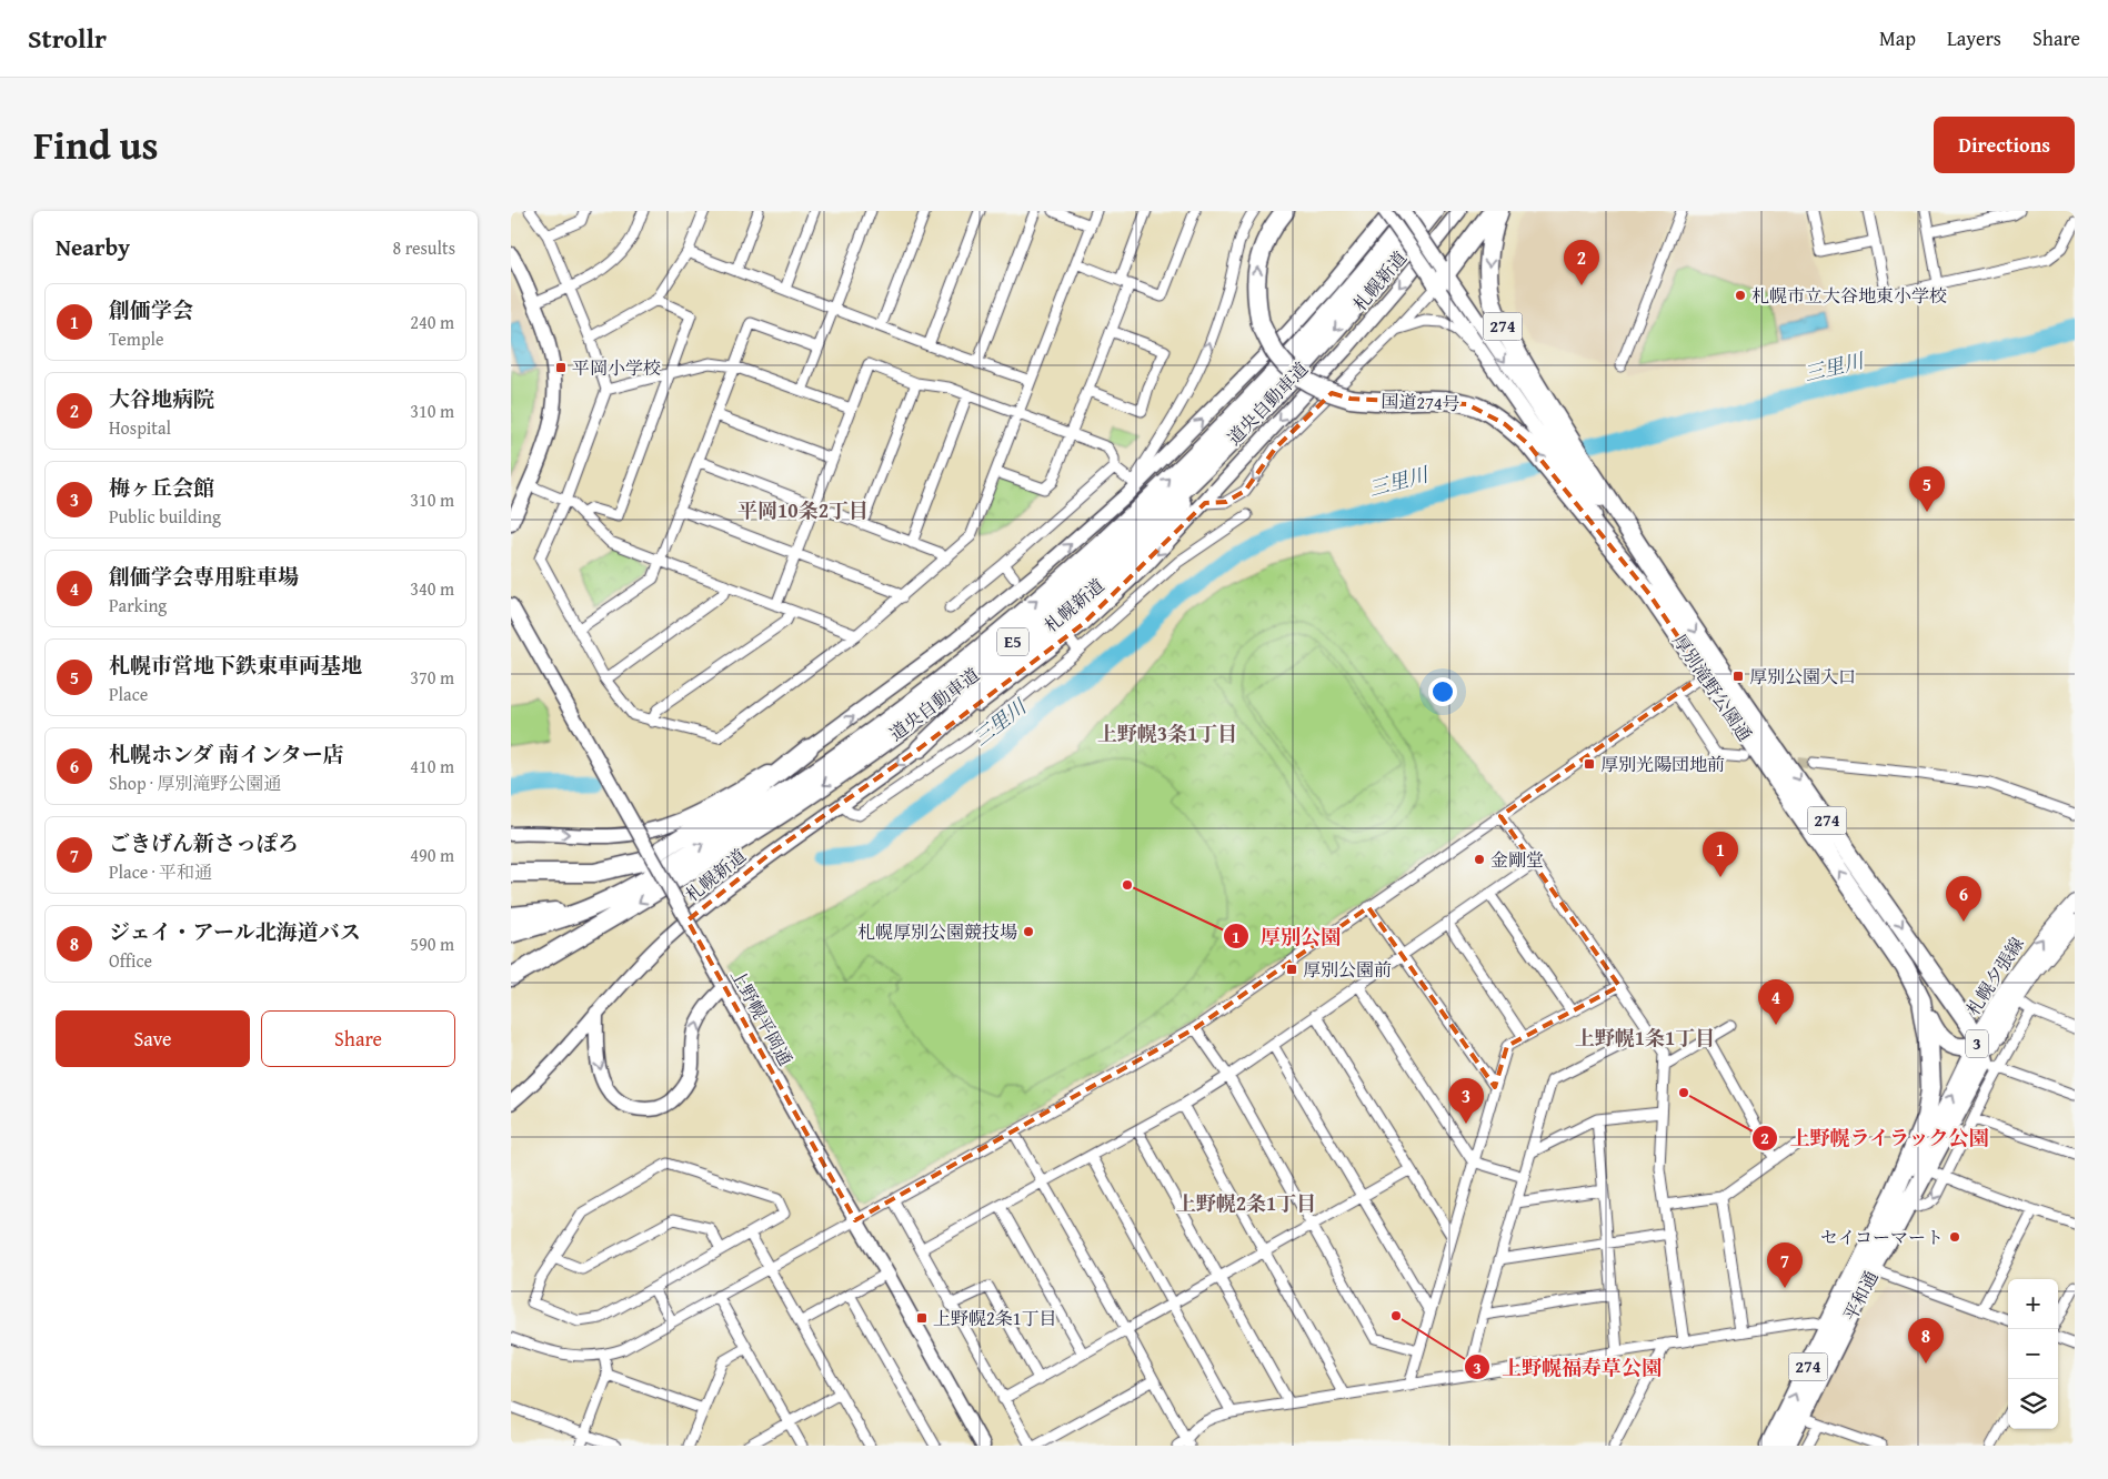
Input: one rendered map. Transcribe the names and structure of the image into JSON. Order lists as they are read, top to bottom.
{
  "streets": {
    "highway": [
      "274",
      "国道274号",
      "道央自動車道",
      "E5",
      "厚別滝野公園通",
      "平和通"
    ],
    "main road": ["札幌夕張線", "3"],
    "street": ["札幌新道", "上野幌平岡通"]
  },
  "crossings": [
    ["274", "厚別滝野公園通"],
    ["274", "札幌夕張線"],
    ["274", "平和通"],
    ["国道274号", "厚別滝野公園通"],
    ["厚別滝野公園通", "札幌夕張線"],
    ["厚別滝野公園通", "平和通"],
    ["札幌夕張線", "平和通"]
  ],
  "districts": [
    "平岡10条2丁目",
    "上野幌3条1丁目",
    "上野幌1条1丁目",
    "上野幌2条1丁目"
  ],
  "water": ["三里川"],
  "places": {
    "other": [
      "札幌市立大谷地東小学校",
      "金剛堂",
      "厚別公園",
      "札幌厚別公園競技場",
      "上野幌ライラック公園",
      "セイコーマート",
      "上野幌福寿草公園"
    ],
    "transit": [
      "平岡小学校",
      "厚別公園入口",
      "厚別光陽団地前",
      "厚別公園前",
      "上野幌2条1丁目"
    ]
  },
  "page": {
    "header": "Strollr",
    "nav": ["Map", "Layers", "Share"],
    "title": "Find us",
    "buttons": [
      "Directions",
      ["Save", "Share"]
    ],
    "heading": ["Nearby", "8 results"],
    "pins": [
      "2",
      "5",
      "1",
      "6",
      "4",
      "3",
      "7",
      "8"
    ],
    "list": [
      {
        "mark": "1",
        "name": "創価学会",
        "note": "Temple",
        "value": "240 m"
      },
      {
        "mark": "2",
        "name": "大谷地病院",
        "note": "Hospital",
        "value": "310 m"
      },
      {
        "mark": "3",
        "name": "梅ヶ丘会館",
        "note": "Public building",
        "value": "310 m"
      },
      {
        "mark": "4",
        "name": "創価学会専用駐車場",
        "note": "Parking",
        "value": "340 m"
      },
      {
        "mark": "5",
        "name": "札幌市営地下鉄東車両基地",
        "note": "Place",
        "value": "370 m"
      },
      {
        "mark": "6",
        "name": "札幌ホンダ 南インター店",
        "note": "Shop · 厚別滝野公園通",
        "value": "410 m"
      },
      {
        "mark": "7",
        "name": "ごきげん新さっぽろ",
        "note": "Place · 平和通",
        "value": "490 m"
      },
      {
        "mark": "8",
        "name": "ジェイ・アール北海道バス",
        "note": "Office",
        "value": "590 m"
      }
    ],
    "map_buttons": ["+", "−"]
  }
}
